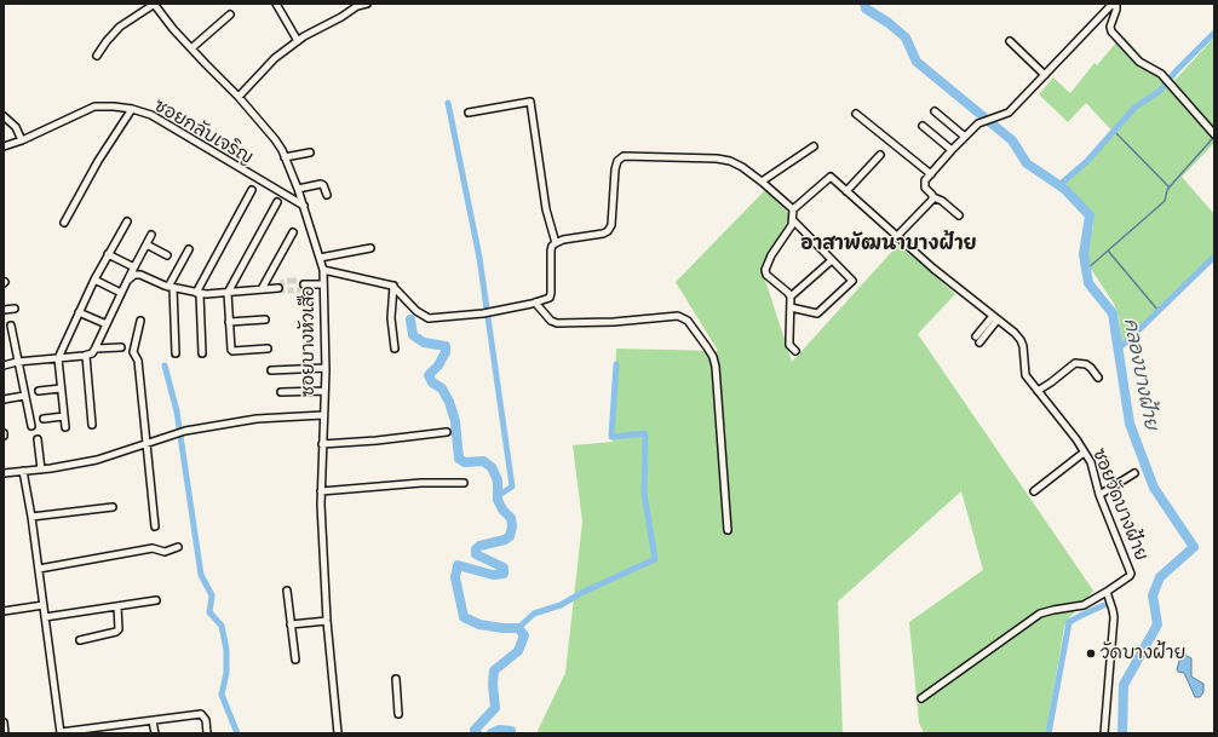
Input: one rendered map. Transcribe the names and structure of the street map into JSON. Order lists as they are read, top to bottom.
{
  "streets": {
    "street": ["ซอยกลับเจริญ", "ซอยบางหัวเสือ", "ซอยวัดบางฝ้าย"]
  },
  "crossings": [
    ["ซอยกลับเจริญ", "ซอยบางหัวเสือ"]
  ],
  "districts": ["อาสาพัฒนาบางฝ้าย"],
  "water": ["คลองบางฝ้าย"],
  "places": ["วัดบางฝ้าย"]
}
